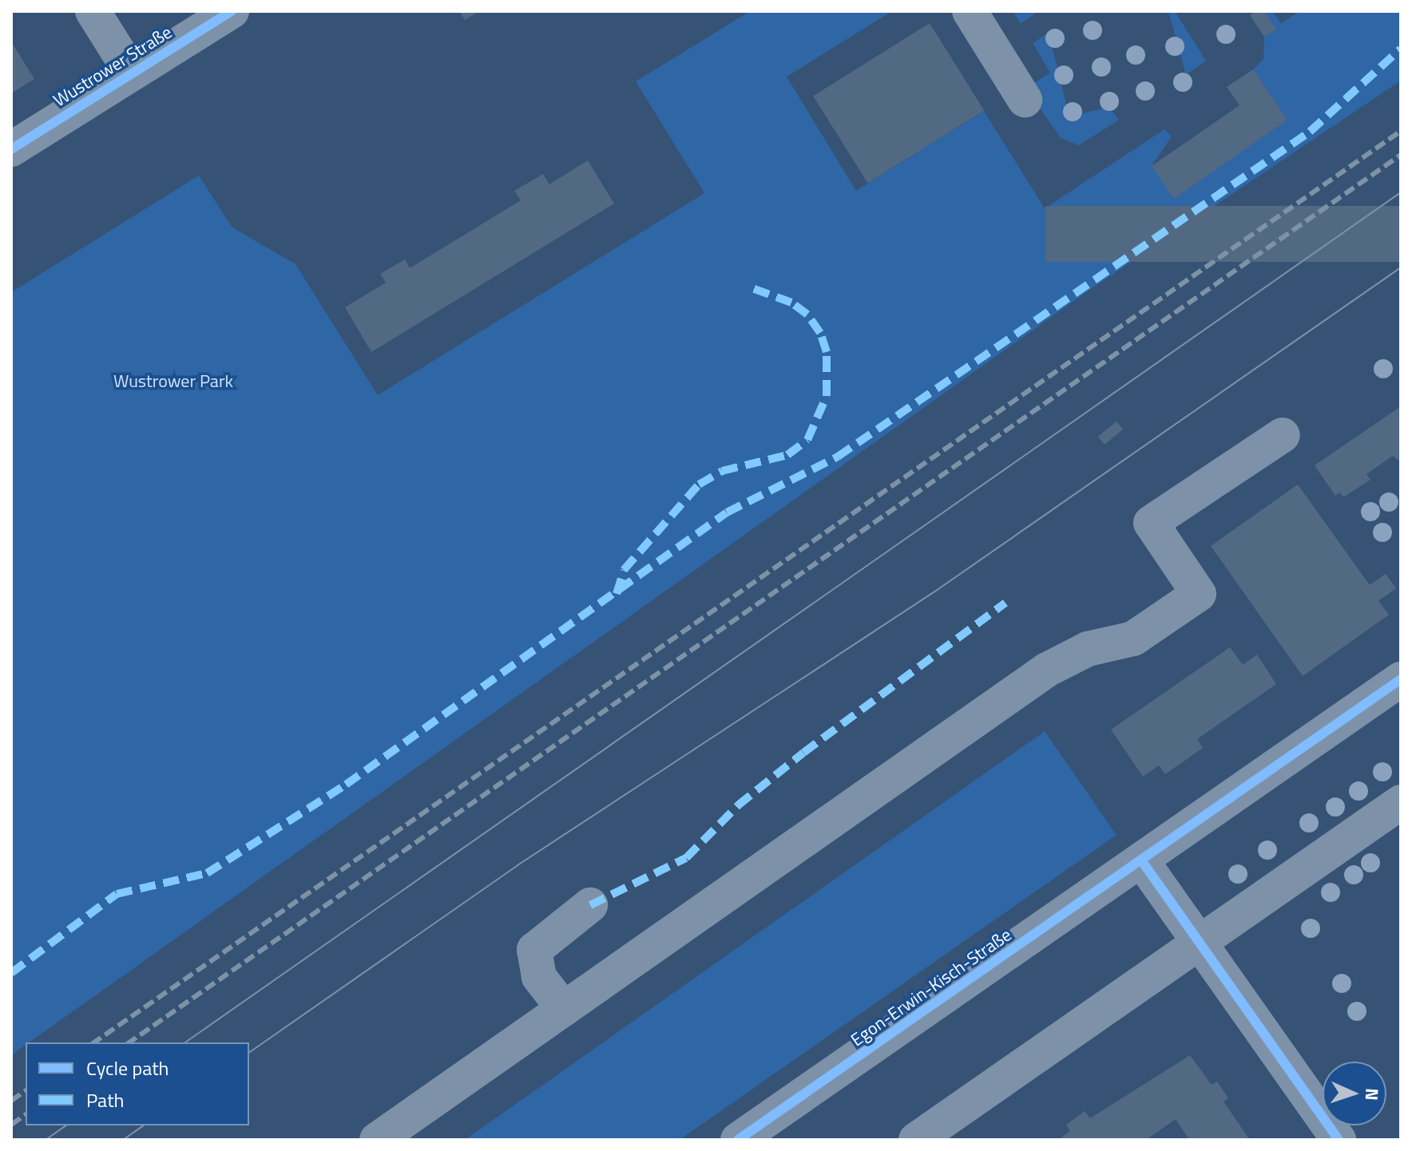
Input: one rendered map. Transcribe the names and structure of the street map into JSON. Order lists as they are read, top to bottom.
{
  "streets": {
    "street": ["Wustrower Straße", "Egon-Erwin-Kisch-Straße"]
  },
  "parks": ["Wustrower Park"],
  "legend": ["Cycle path", "Path"],
  "north": "right"
}
